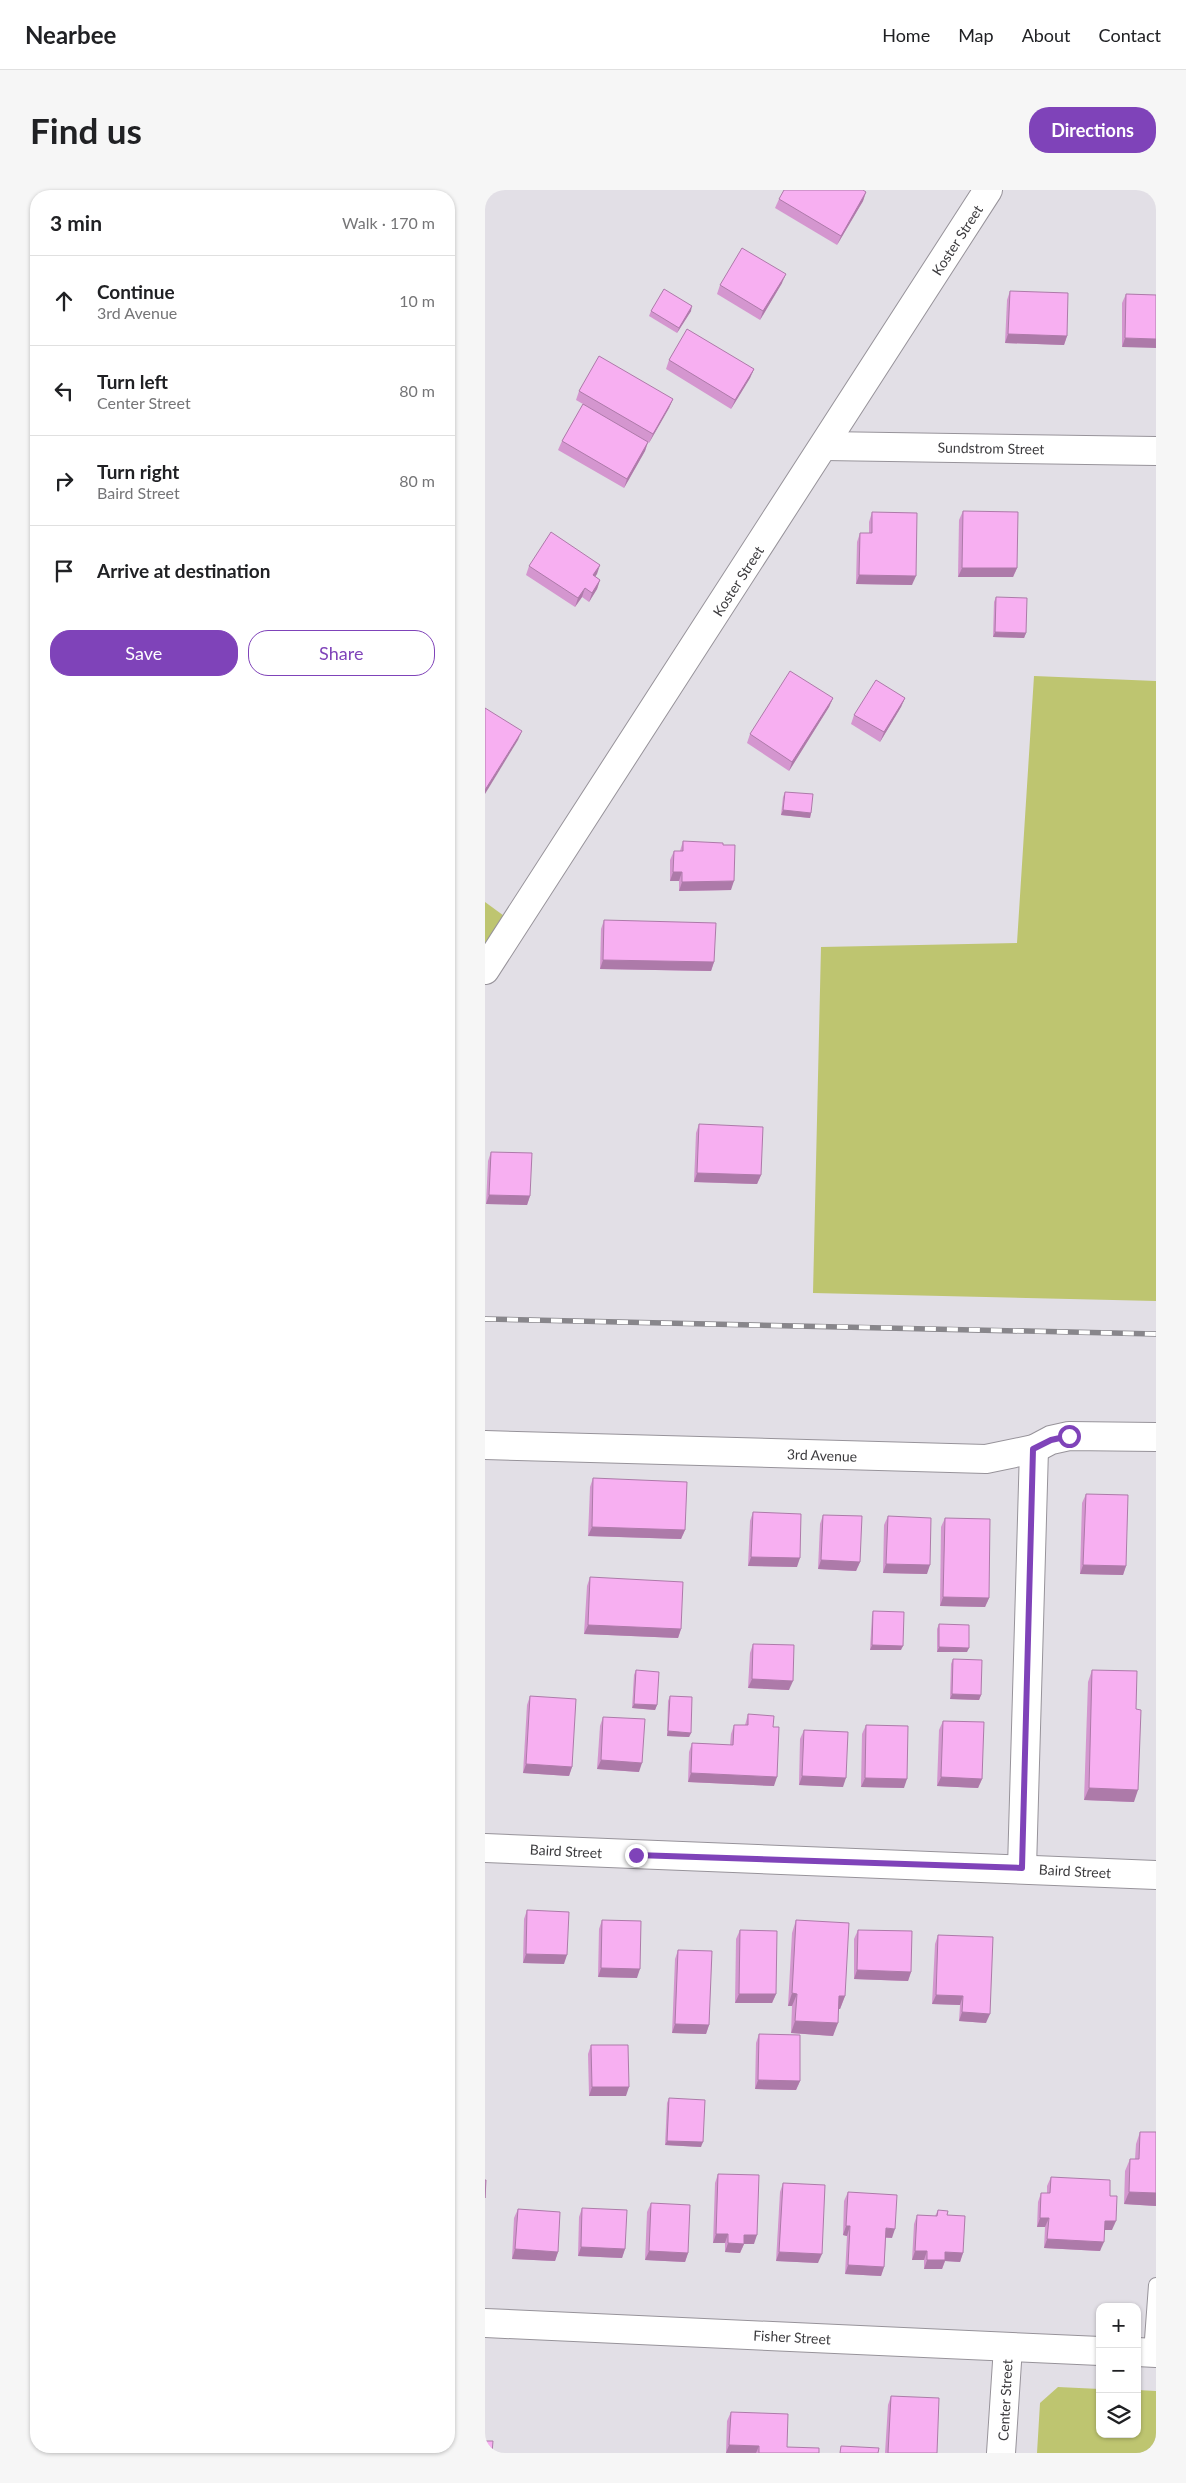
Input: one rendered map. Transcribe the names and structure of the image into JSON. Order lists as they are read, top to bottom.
{
  "streets": {
    "street": [
      "Koster Street",
      "Sundstrom Street",
      "3rd Avenue",
      "Baird Street",
      "Fisher Street",
      "Center Street"
    ]
  },
  "crossings": [
    ["Koster Street", "Sundstrom Street"],
    ["Fisher Street", "Center Street"]
  ],
  "page": {
    "header": "Nearbee",
    "nav": [
      "Home",
      "Map",
      "About",
      "Contact"
    ],
    "buttons": [
      "Directions",
      ["Save", "Share"]
    ],
    "title": "Find us",
    "heading": ["3 min", "Walk · 170 m"],
    "list": [
      ["Continue", "3rd Avenue", "10 m"],
      ["Turn left", "Center Street", "80 m"],
      ["Turn right", "Baird Street", "80 m"],
      "Arrive at destination"
    ],
    "map_buttons": ["+", "−"]
  }
}
